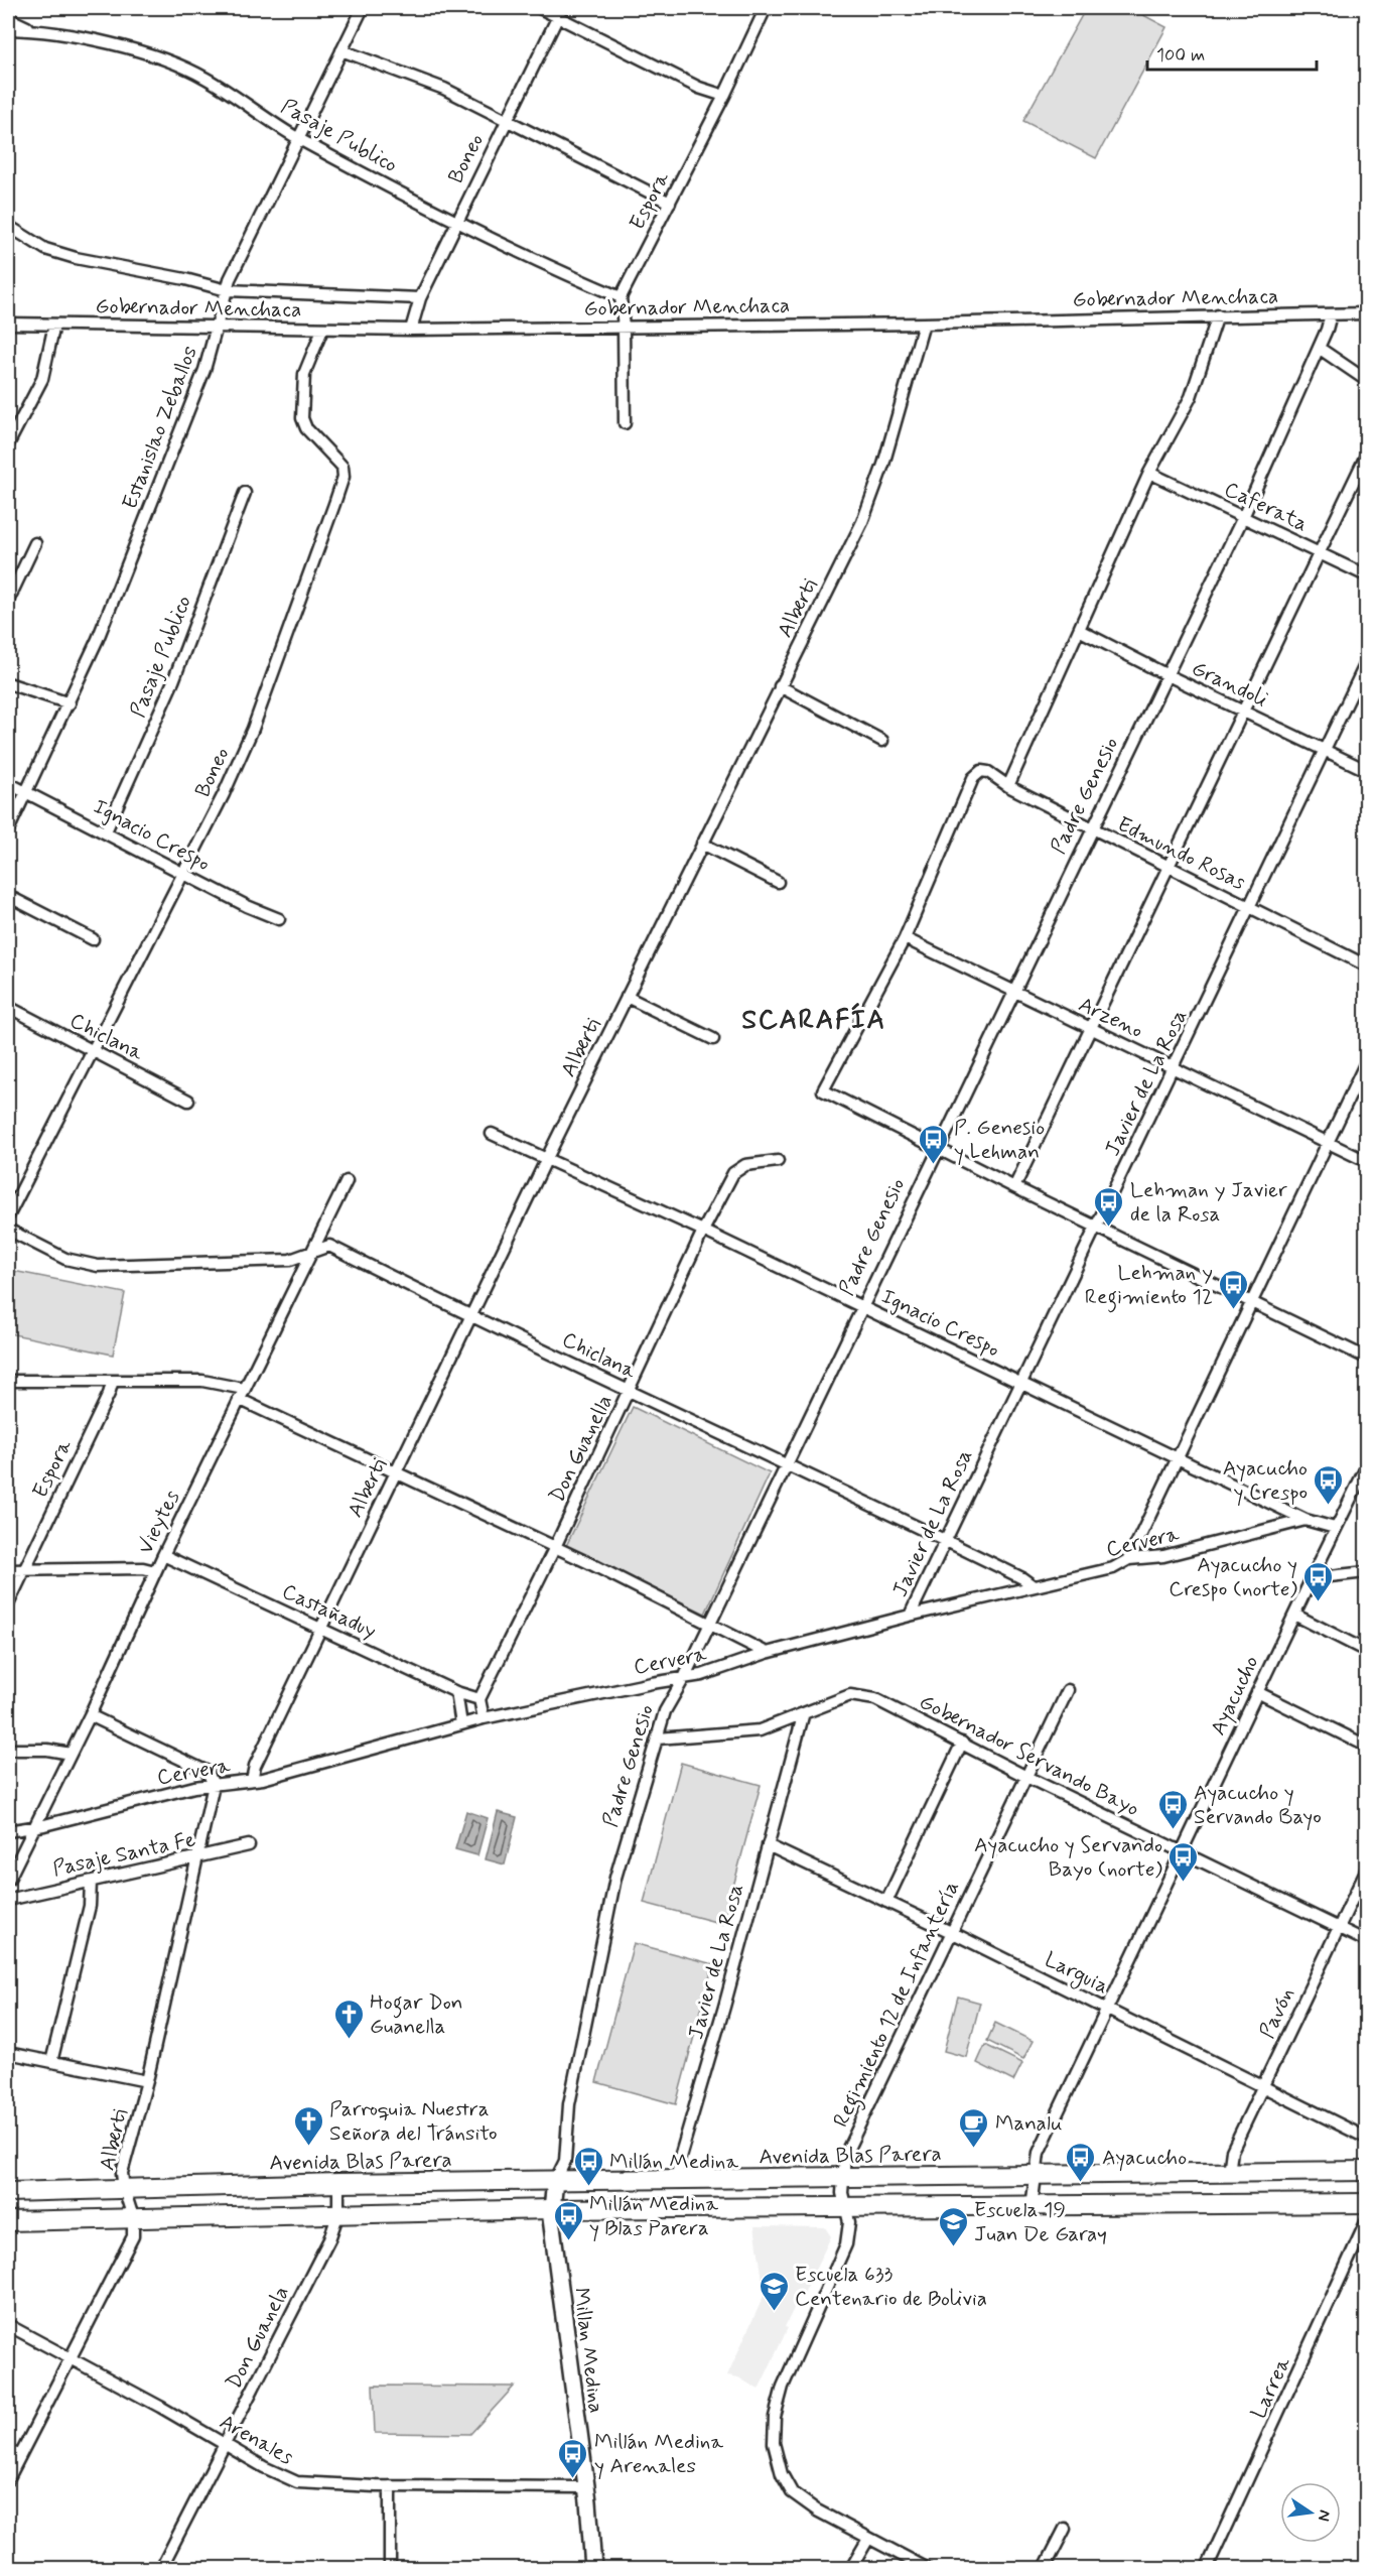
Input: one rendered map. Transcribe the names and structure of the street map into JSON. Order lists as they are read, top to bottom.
{
  "streets": {
    "main road": ["Avenida Blas Parera"],
    "street": [
      "Pasaje Publico",
      "Boneo",
      "Espora",
      "Gobernador Menchaca",
      "Estanislao Zeballos",
      "Caferata",
      "Alberti",
      "Grandoli",
      "Padre Genesio",
      "Ignacio Crespo",
      "Edmundo Rosas",
      "Arzeno",
      "Chiclana",
      "Javier de La Rosa",
      "Don Guanella",
      "Vieytes",
      "Cervera",
      "Castañaduy",
      "Ayacucho",
      "Gobernador Servando Bayo",
      "Pasaje Santa Fe",
      "Larguia",
      "Regimiento 12 de Infantería",
      "Pavón",
      "Don Guanela",
      "Millan Medina",
      "Larrea",
      "Arenales"
    ]
  },
  "crossings": [
    ["Pasaje Publico", "Boneo"],
    ["Pasaje Publico", "Espora"],
    ["Pasaje Publico", "Estanislao Zeballos"],
    ["Pasaje Publico", "Ignacio Crespo"],
    ["Boneo", "Gobernador Menchaca"],
    ["Boneo", "Ignacio Crespo"],
    ["Boneo", "Chiclana"],
    ["Gobernador Menchaca", "Estanislao Zeballos"],
    ["Gobernador Menchaca", "Alberti"],
    ["Gobernador Menchaca", "Padre Genesio"],
    ["Estanislao Zeballos", "Ignacio Crespo"],
    ["Caferata", "Padre Genesio"],
    ["Alberti", "Ignacio Crespo"],
    ["Alberti", "Chiclana"],
    ["Alberti", "Cervera"],
    ["Alberti", "Castañaduy"],
    ["Alberti", "Pasaje Santa Fe"],
    ["Alberti", "Avenida Blas Parera"],
    ["Alberti", "Arenales"],
    ["Grandoli", "Padre Genesio"],
    ["Grandoli", "Javier de La Rosa"],
    ["Padre Genesio", "Ignacio Crespo"],
    ["Padre Genesio", "Edmundo Rosas"],
    ["Padre Genesio", "Arzeno"],
    ["Padre Genesio", "Chiclana"],
    ["Padre Genesio", "Cervera"],
    ["Padre Genesio", "Gobernador Servando Bayo"],
    ["Padre Genesio", "Avenida Blas Parera"],
    ["Padre Genesio", "Millan Medina"],
    ["Ignacio Crespo", "Javier de La Rosa"],
    ["Ignacio Crespo", "Don Guanella"],
    ["Ignacio Crespo", "Cervera"],
    ["Edmundo Rosas", "Arzeno"],
    ["Edmundo Rosas", "Javier de La Rosa"],
    ["Arzeno", "Javier de La Rosa"],
    ["Chiclana", "Javier de La Rosa"],
    ["Chiclana", "Don Guanella"],
    ["Chiclana", "Vieytes"],
    ["Chiclana", "Cervera"],
    ["Javier de La Rosa", "Cervera"],
    ["Javier de La Rosa", "Gobernador Servando Bayo"],
    ["Javier de La Rosa", "Larguia"],
    ["Javier de La Rosa", "Avenida Blas Parera"],
    ["Don Guanella", "Castañaduy"],
    ["Vieytes", "Cervera"],
    ["Vieytes", "Castañaduy"],
    ["Ayacucho", "Gobernador Servando Bayo"],
    ["Ayacucho", "Larguia"],
    ["Ayacucho", "Avenida Blas Parera"],
    ["Gobernador Servando Bayo", "Regimiento 12 de Infantería"],
    ["Gobernador Servando Bayo", "Pavón"],
    ["Larguia", "Regimiento 12 de Infantería"],
    ["Larguia", "Pavón"],
    ["Regimiento 12 de Infantería", "Avenida Blas Parera"],
    ["Pavón", "Avenida Blas Parera"],
    ["Avenida Blas Parera", "Don Guanela"],
    ["Don Guanela", "Arenales"],
    ["Millan Medina", "Arenales"]
  ],
  "districts": ["SCARAFÍA"],
  "places": {
    "bus stop": [
      "P. Genesio y Lehman",
      "Lehman y Javier de la Rosa",
      "Lehman y Regimiento 12",
      "Ayacucho y Crespo",
      "Ayacucho y Crespo (norte)",
      "Ayacucho y Servando Bayo",
      "Ayacucho y Servando Bayo (norte)",
      "Ayacucho",
      "Millán Medina",
      "Millán Medina y Blas Parera",
      "Millán Medina y Arenales"
    ],
    "church": ["Hogar Don Guanella", "Parroquia Nuestra Señora del Tránsito"],
    "cafe": ["Manalu"],
    "school or university": ["Escuela 19 Juan De Garay", "Escuela 633 Centenario de Bolivia"]
  },
  "scale_bar": "100 m",
  "north": "right"
}
